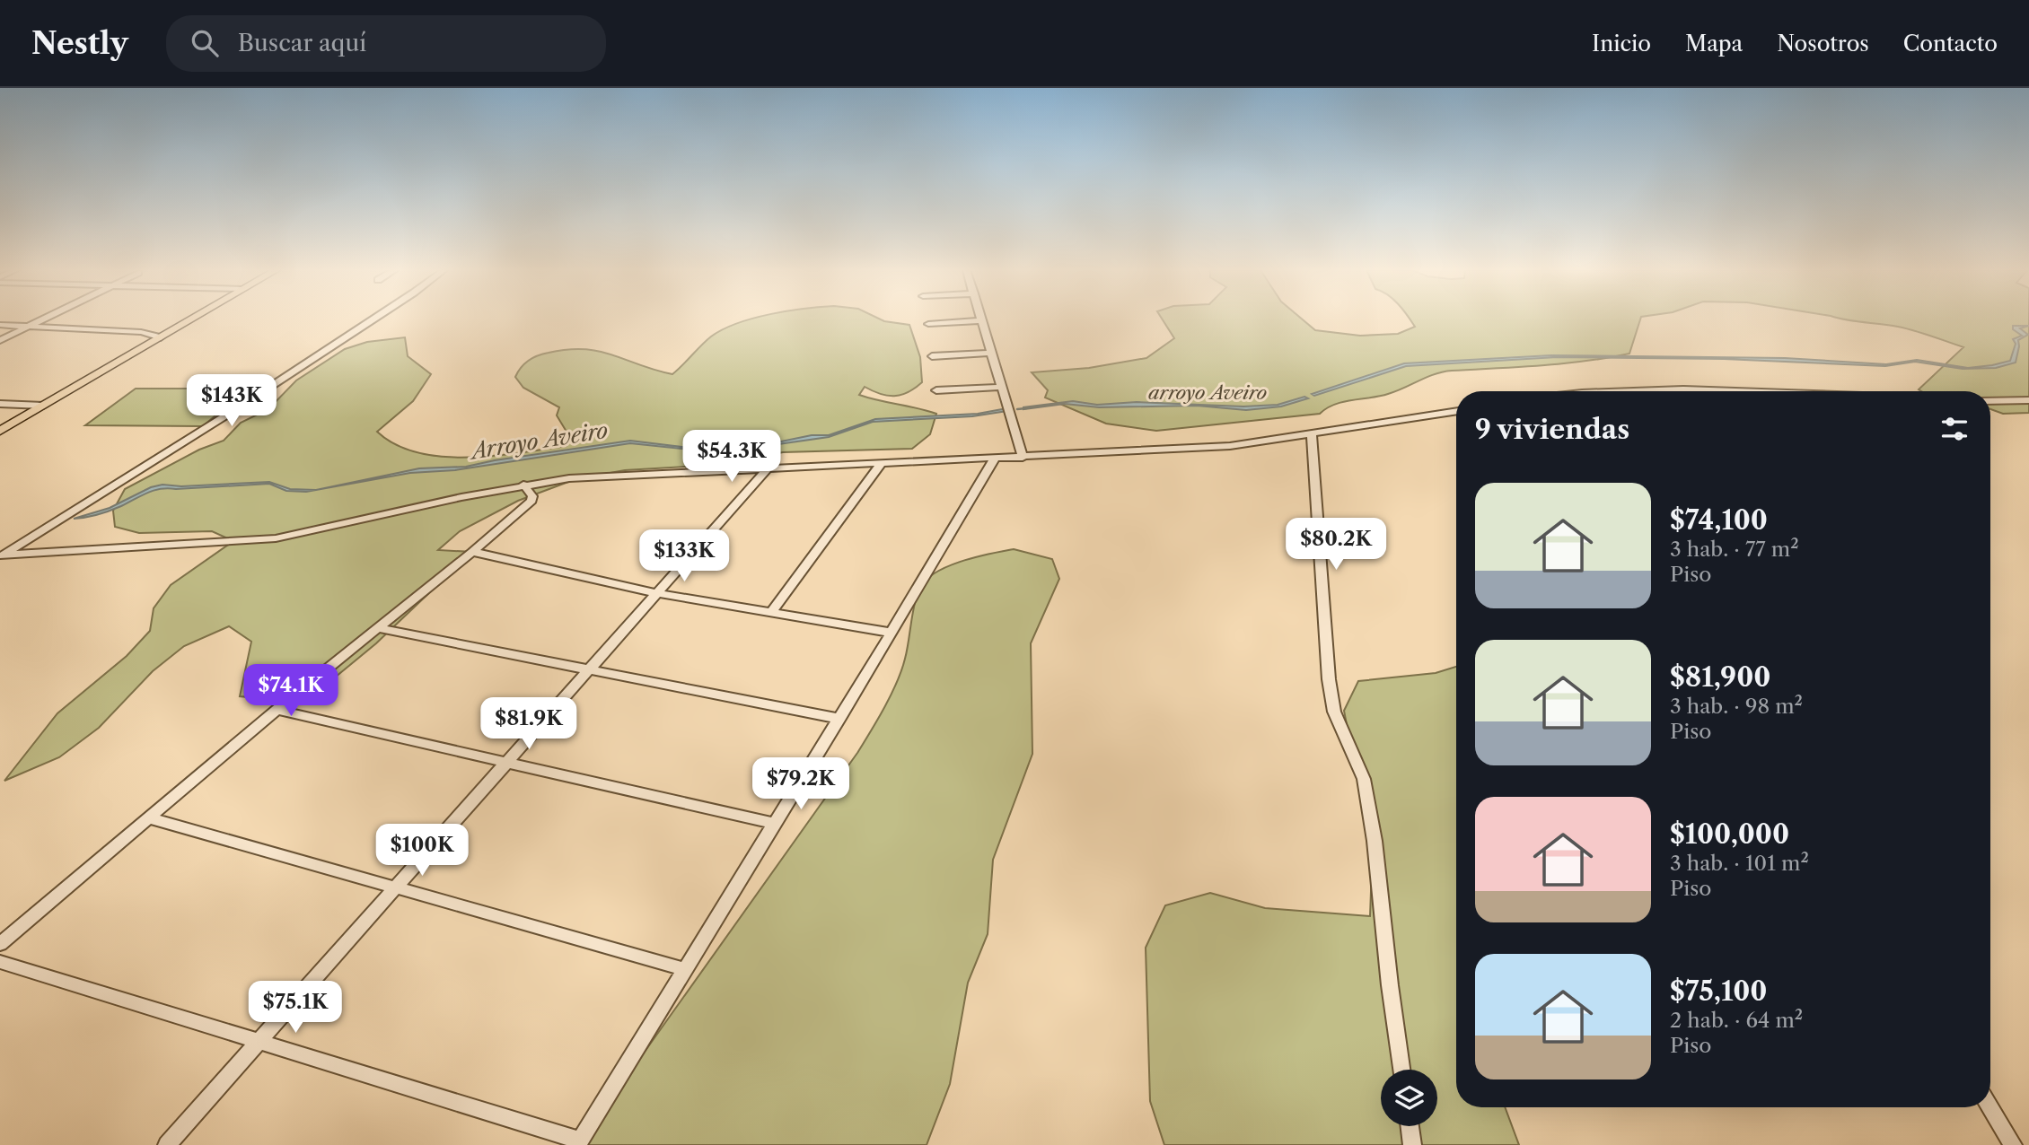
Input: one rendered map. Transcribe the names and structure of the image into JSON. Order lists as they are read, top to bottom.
{
  "water": ["arroyo Aveiro", "Arroyo Aveiro"],
  "page": {
    "header": "Nestly",
    "search": "Buscar aquí",
    "nav": [
      "Inicio",
      "Mapa",
      "Nosotros",
      "Contacto"
    ],
    "price": [
      "$143K",
      "$54.3K",
      "$80.2K",
      "$133K",
      "$74.1K",
      "$81.9K",
      "$79.2K",
      "$100K",
      "$75.1K"
    ],
    "heading": "9 viviendas",
    "list": [
      {
        "name": "$74,100",
        "note": "3 hab. · 77 m² · Piso"
      },
      {
        "name": "$81,900",
        "note": "3 hab. · 98 m² · Piso"
      },
      {
        "name": "$100,000",
        "note": "3 hab. · 101 m² · Piso"
      },
      {
        "name": "$75,100",
        "note": "2 hab. · 64 m² · Piso"
      }
    ]
  }
}
